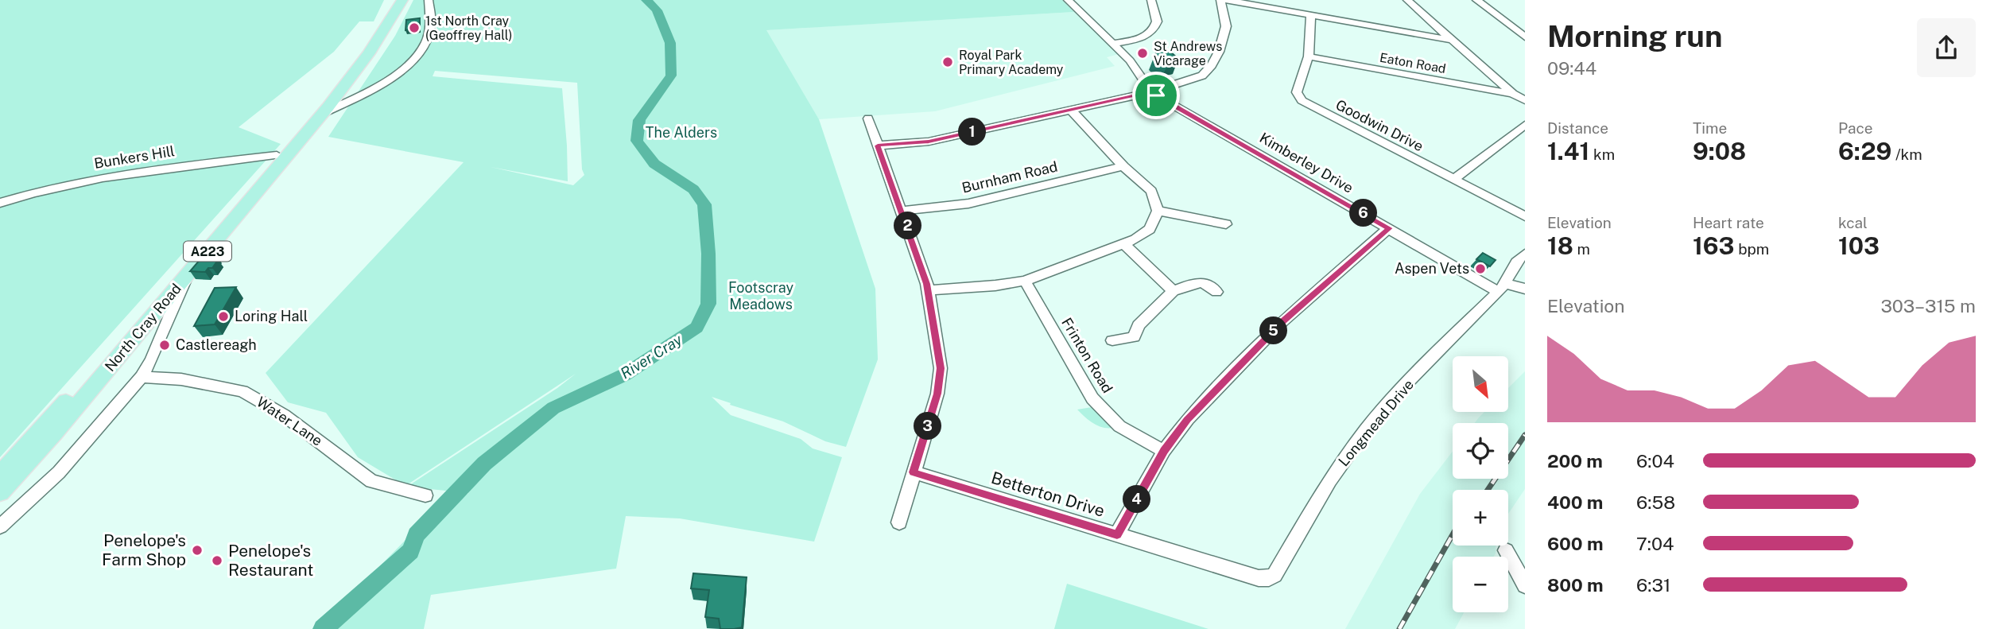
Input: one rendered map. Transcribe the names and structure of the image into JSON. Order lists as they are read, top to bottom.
{
  "streets": {
    "main road": ["A223", "North Cray Road"],
    "street": [
      "Eaton Road",
      "Goodwin Drive",
      "Bunkers Hill",
      "Kimberley Drive",
      "Burnham Road",
      "Frinton Road",
      "Water Lane",
      "Longmead Drive",
      "Betterton Drive"
    ]
  },
  "crossings": [
    ["Eaton Road", "Goodwin Drive"],
    ["Bunkers Hill", "North Cray Road"],
    ["Kimberley Drive", "Longmead Drive"],
    ["Longmead Drive", "Betterton Drive"]
  ],
  "water": ["River Cray"],
  "parks": ["The Alders", "Footscray Meadows"],
  "places": [
    "1st North Cray (Geoffrey Hall)",
    "St Andrews Vicarage",
    "Royal Park Primary Academy",
    "Aspen Vets",
    "Loring Hall",
    "Castlereagh",
    "Penelope's Farm Shop",
    "Penelope's Restaurant"
  ],
  "north": "bottom right",
  "page": {
    "heading": ["Morning run", "09:44"],
    "stats": [
      ["Distance", "1.41 km"],
      ["Time", "9:08"],
      ["Pace", "6:29 /km"],
      ["Elevation", "18 m"],
      ["Heart rate", "163 bpm"],
      ["kcal", "103"]
    ],
    "pins": [
      "1",
      "6",
      "2",
      "5",
      "3",
      "4"
    ],
    "chart": ["Elevation", "303–315 m"],
    "map_buttons": ["+", "−"],
    "list": [
      {
        "name": "200 m",
        "note": "6:04"
      },
      {
        "name": "400 m",
        "note": "6:58"
      },
      {
        "name": "600 m",
        "note": "7:04"
      },
      {
        "name": "800 m",
        "note": "6:31"
      }
    ]
  }
}
